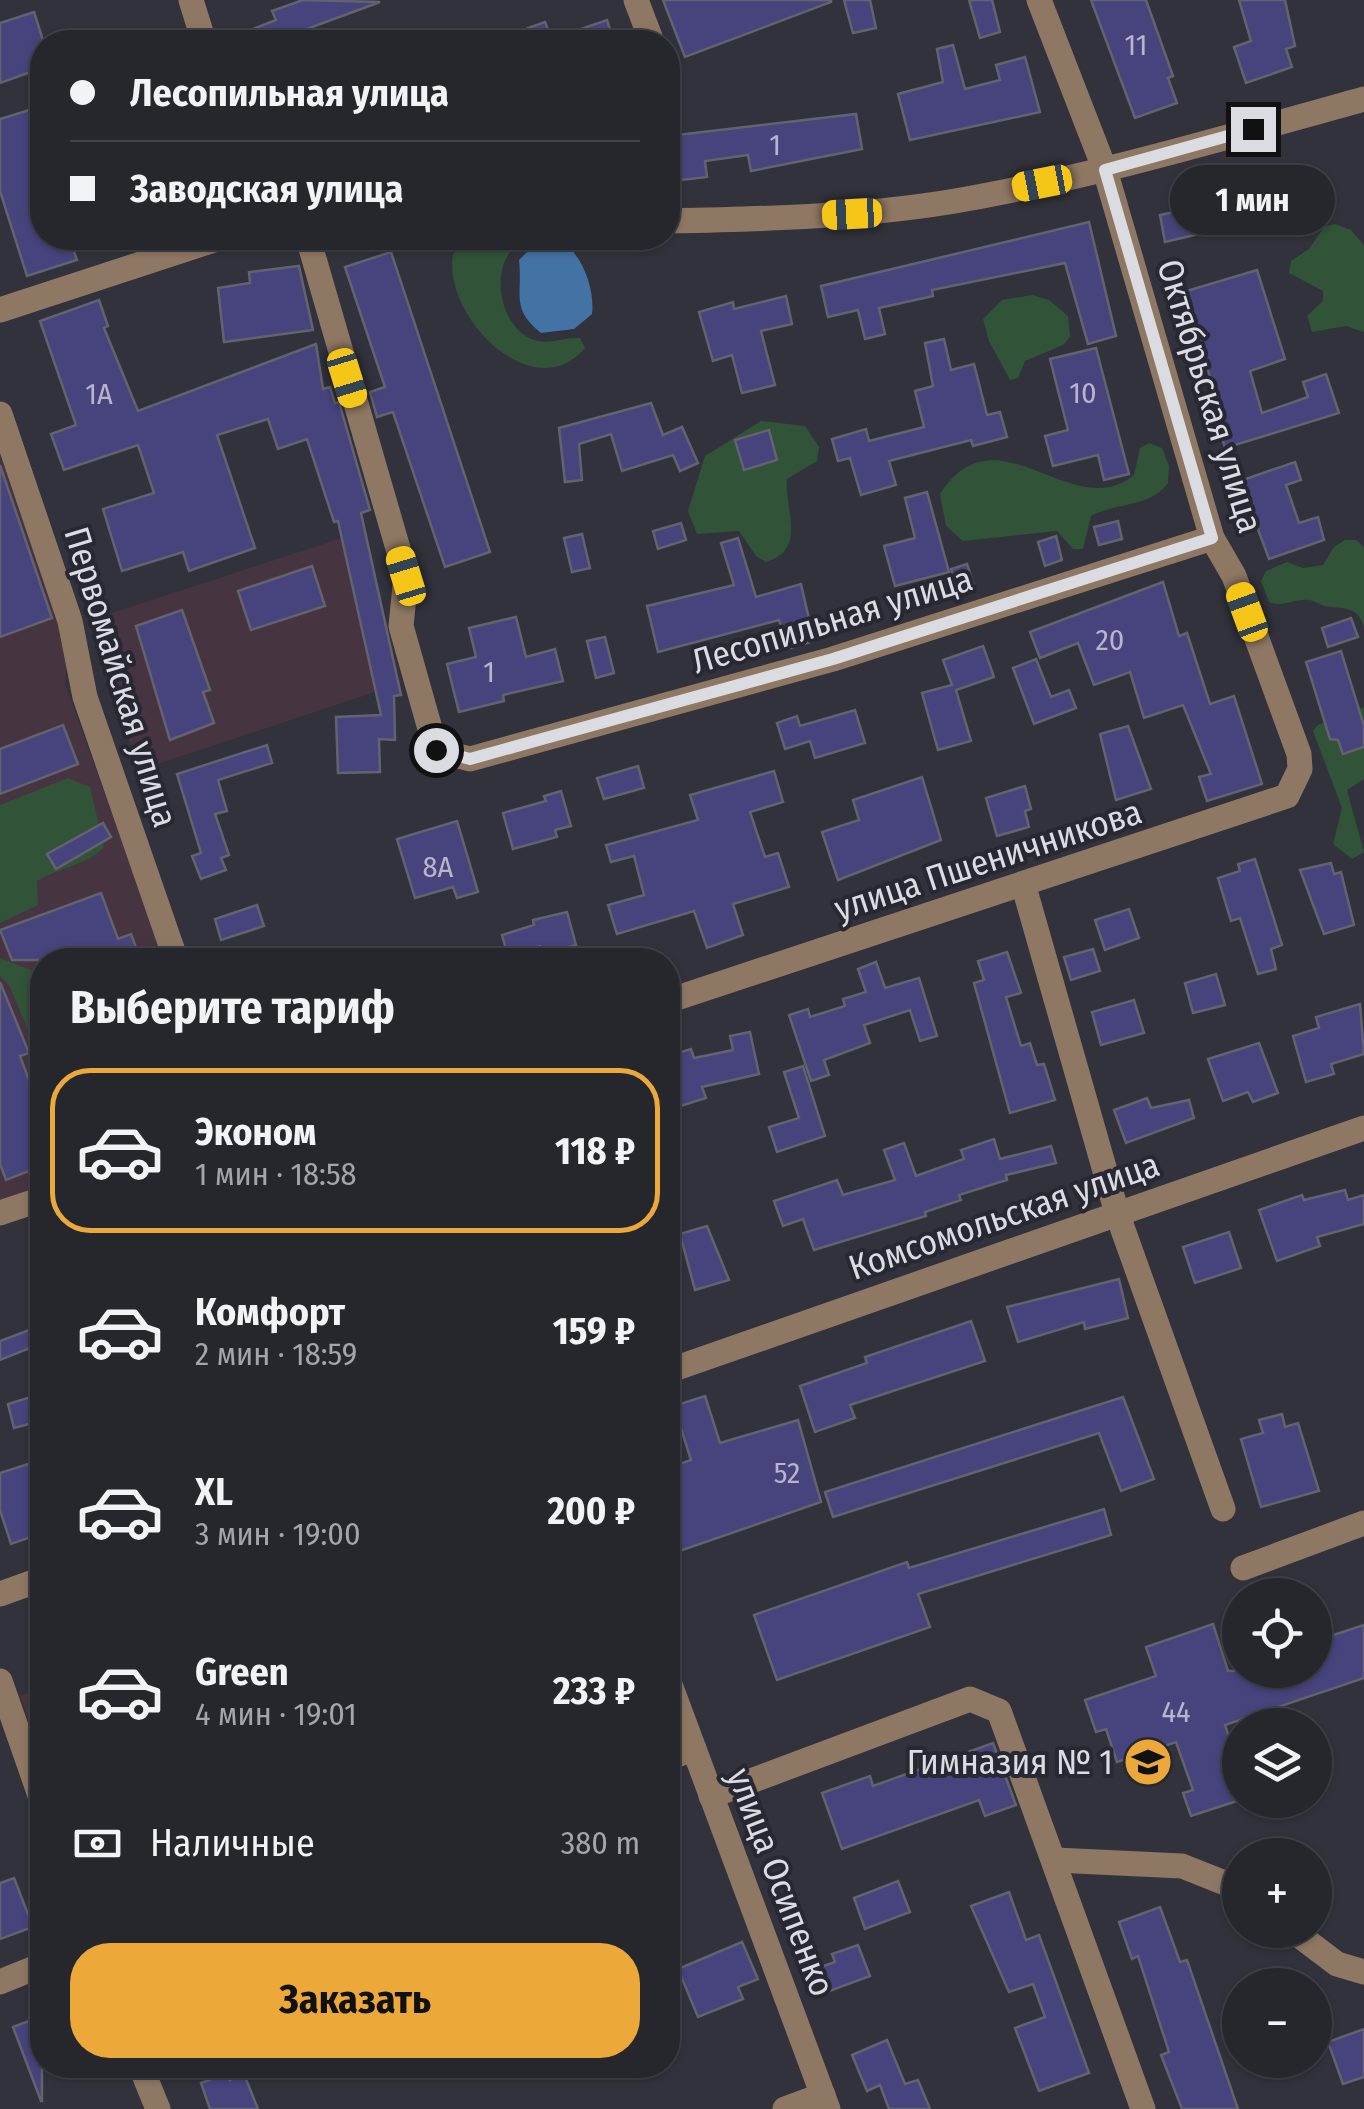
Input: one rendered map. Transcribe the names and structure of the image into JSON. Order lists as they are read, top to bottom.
{
  "streets": {
    "street": [
      "Октябрьская улица",
      "Лесопильная улица",
      "Первомайская улица",
      "улица Пшеничникова",
      "Комсомольская улица",
      "улица Осипенко"
    ]
  },
  "crossings": [
    ["Октябрьская улица", "Лесопильная улица"],
    ["Октябрьская улица", "улица Пшеничникова"]
  ],
  "places": {
    "school or university": ["Гимназия № 1"]
  },
  "house_numbers": [
    "11",
    "1",
    "10",
    "1А",
    "20",
    "1",
    "8А",
    "52",
    "44"
  ],
  "page": {
    "banner": ["Лесопильная улица", "Заводская улица"],
    "bubble": "1 мин",
    "heading": "Выберите тариф",
    "list": [
      {
        "name": "Эконом",
        "note": "1 мин · 18:58",
        "value": "118 ₽"
      },
      {
        "name": "Комфорт",
        "note": "2 мин · 18:59",
        "value": "159 ₽"
      },
      {
        "name": "XL",
        "note": "3 мин · 19:00",
        "value": "200 ₽"
      },
      {
        "name": "Green",
        "note": "4 мин · 19:01",
        "value": "233 ₽"
      }
    ],
    "map_buttons": ["+", "−"],
    "pay": ["Наличные", "380 m"],
    "buttons": "Заказать"
  }
}
